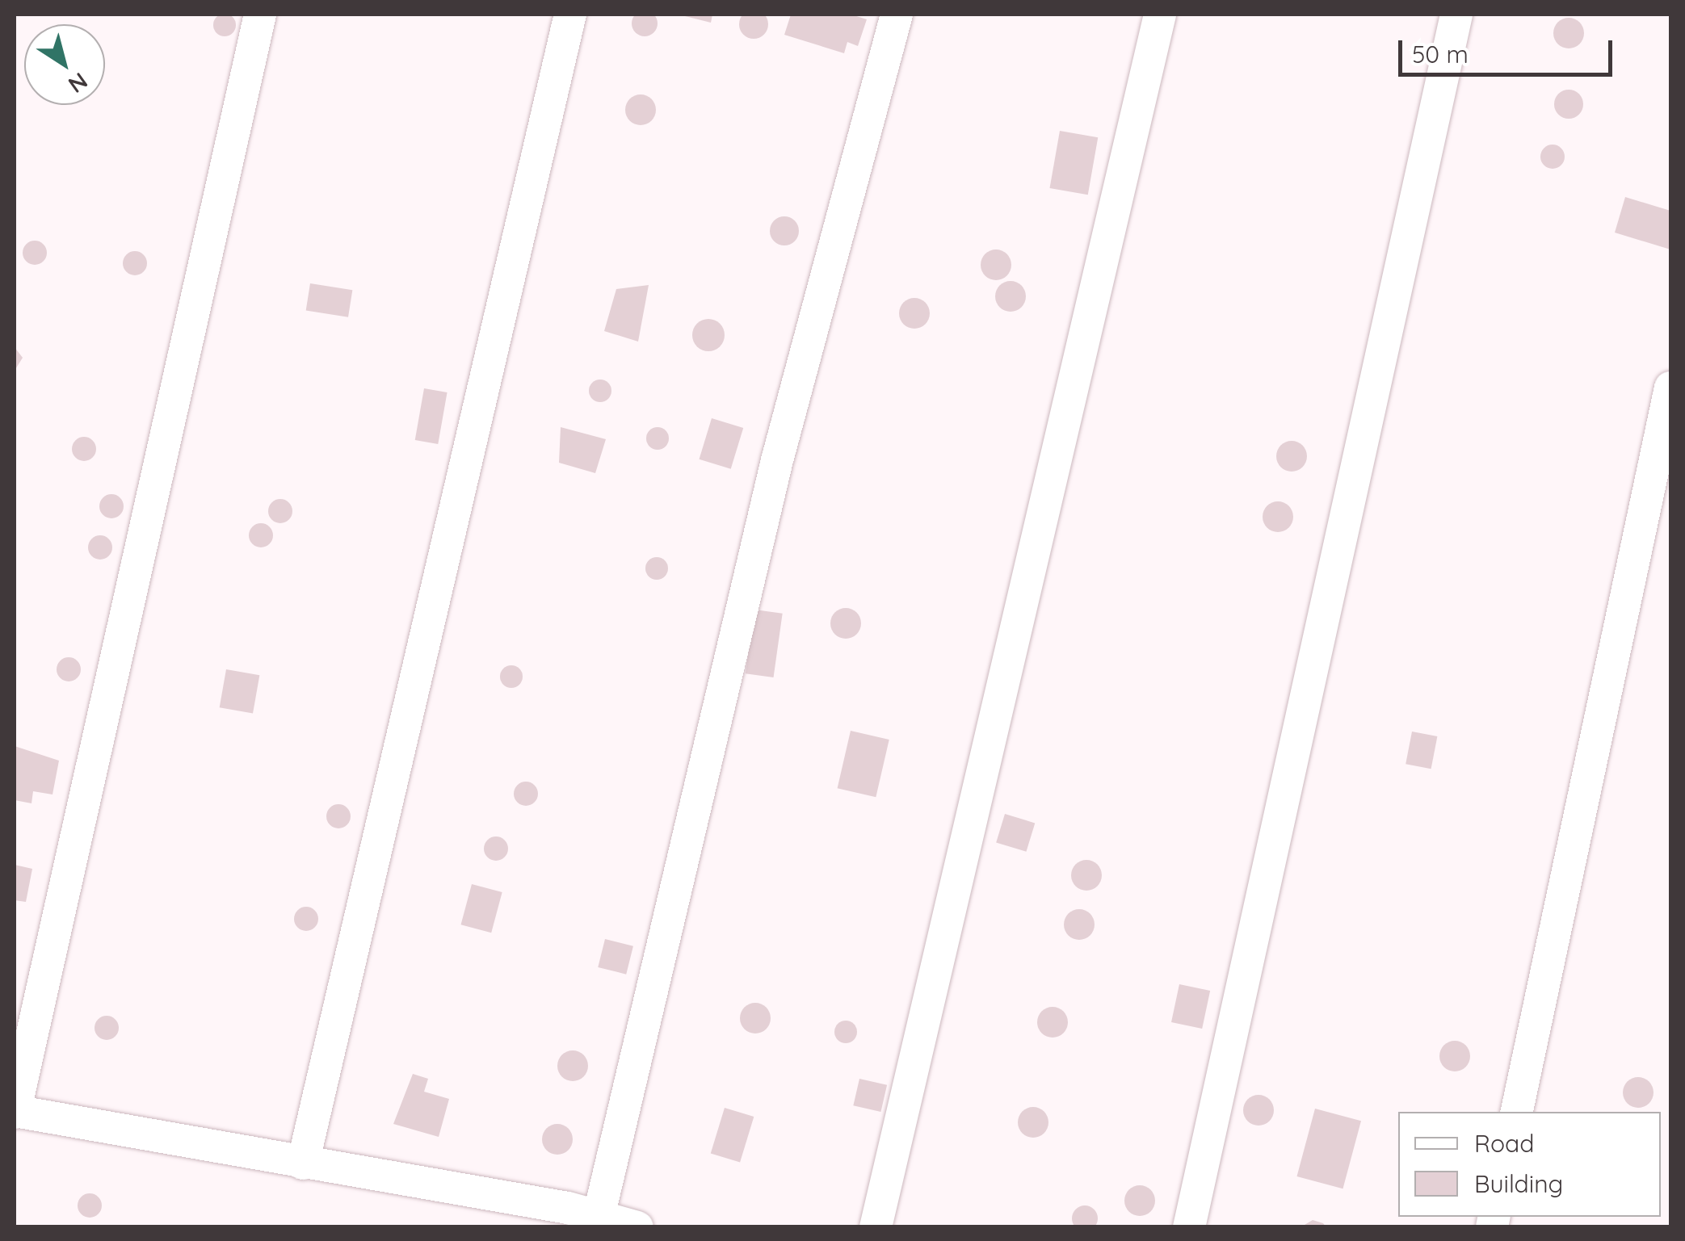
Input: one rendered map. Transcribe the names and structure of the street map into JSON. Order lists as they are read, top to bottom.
{
  "legend": ["Road", "Building"],
  "scale_bar": "50 m",
  "north": "bottom right"
}
